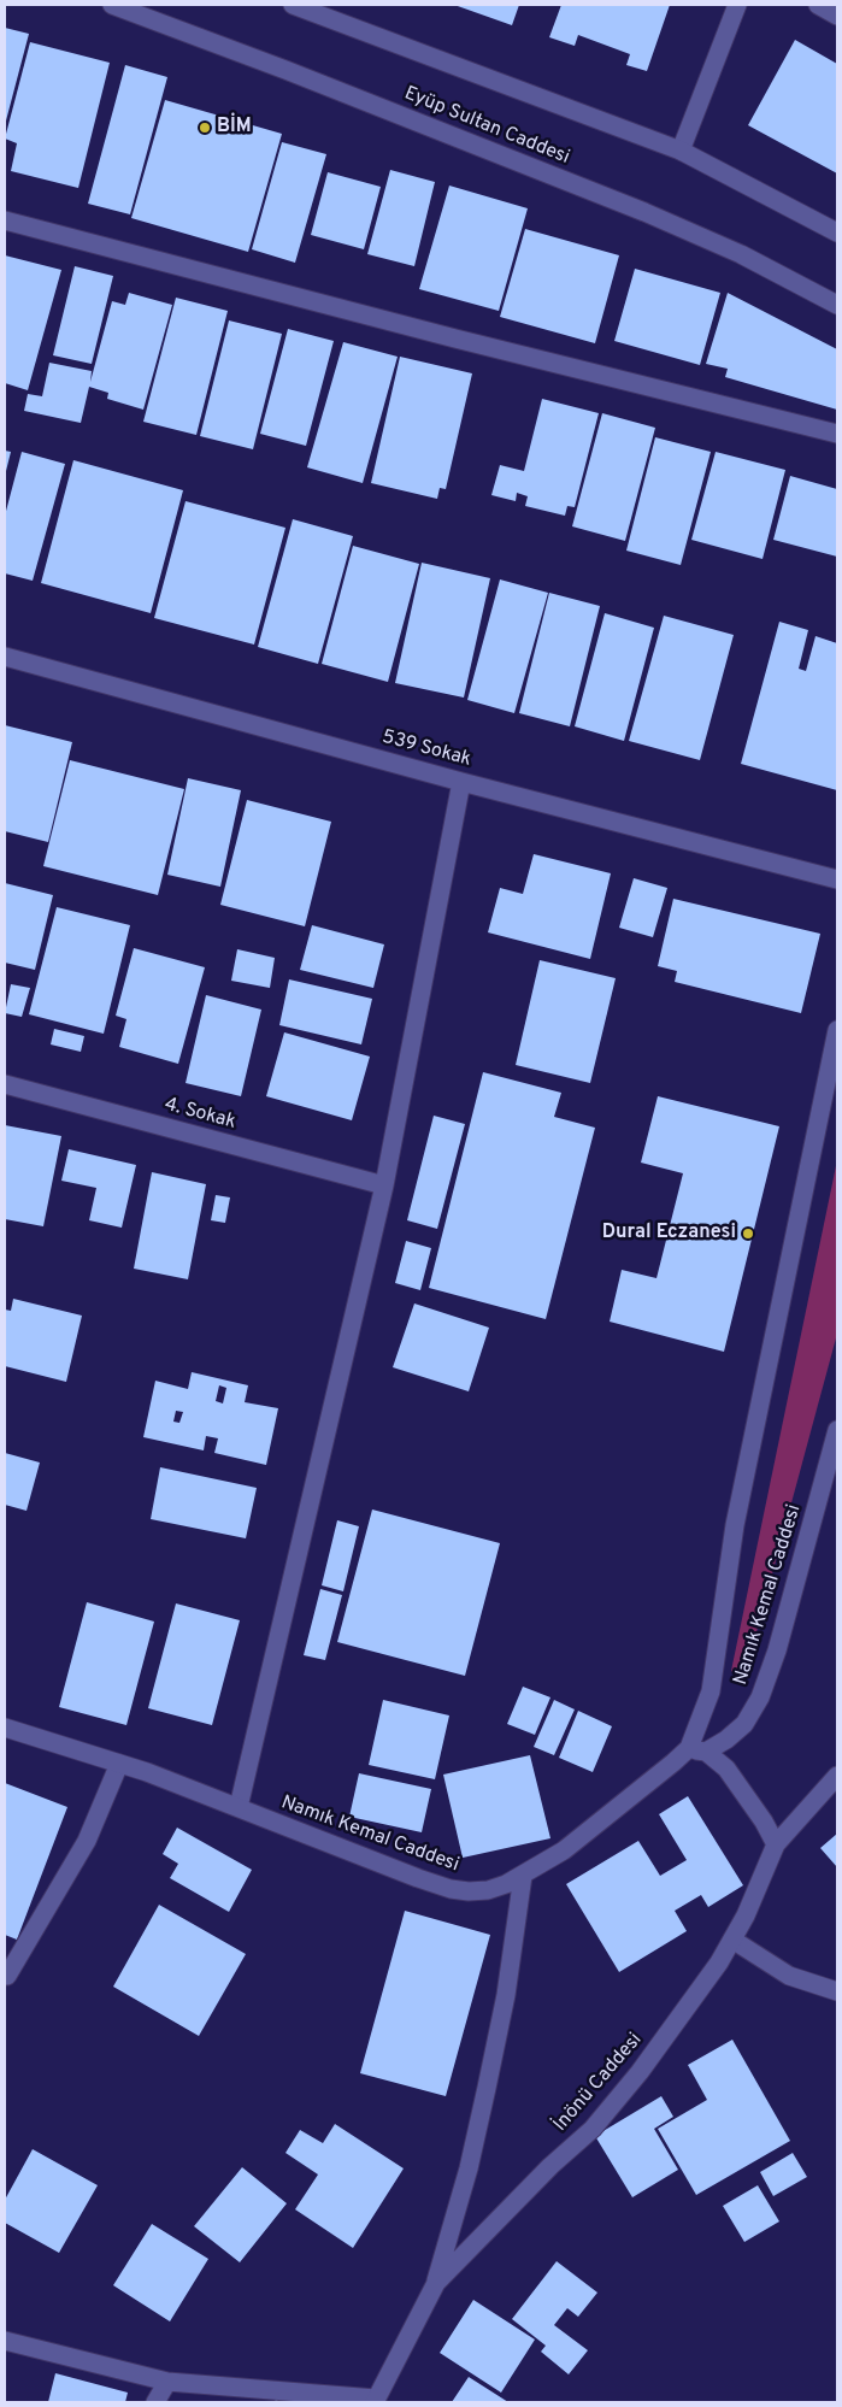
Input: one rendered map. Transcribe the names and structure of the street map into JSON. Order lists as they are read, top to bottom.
{
  "streets": {
    "street": [
      "Eyüp Sultan Caddesi",
      "539 Sokak",
      "4. Sokak",
      "Namık Kemal Caddesi",
      "İnönü Caddesi"
    ]
  },
  "places": ["BİM", "Dural Eczanesi"]
}
